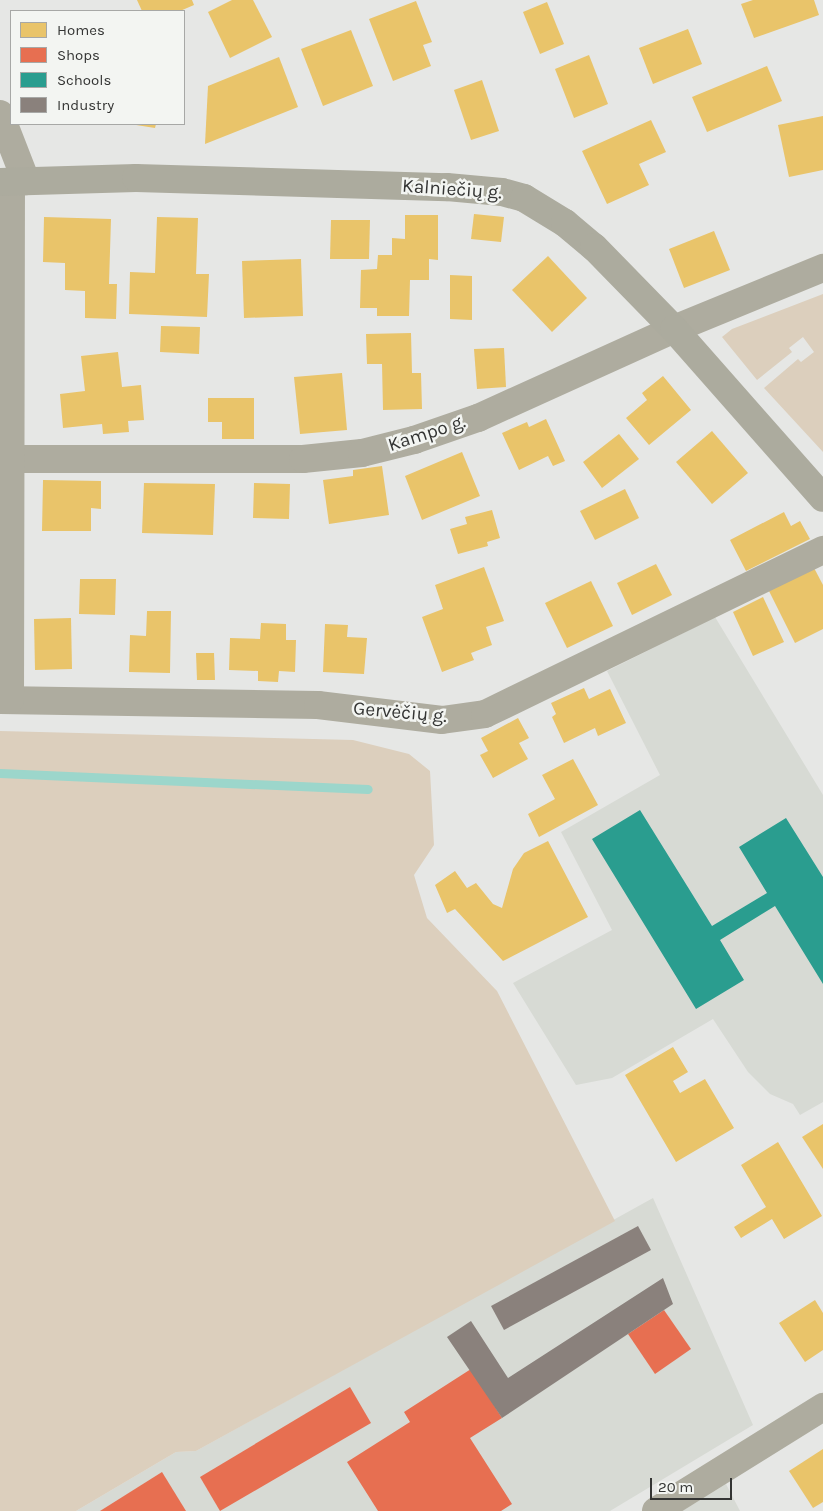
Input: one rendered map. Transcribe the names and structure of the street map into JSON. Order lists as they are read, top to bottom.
{
  "streets": {
    "street": ["Kalniečių g.", "Kampo g.", "Gervėčių g."]
  },
  "crossings": [
    ["Kalniečių g.", "Kampo g."]
  ],
  "legend": [
    "Homes",
    "Shops",
    "Schools",
    "Industry"
  ],
  "scale_bar": "20 m"
}
